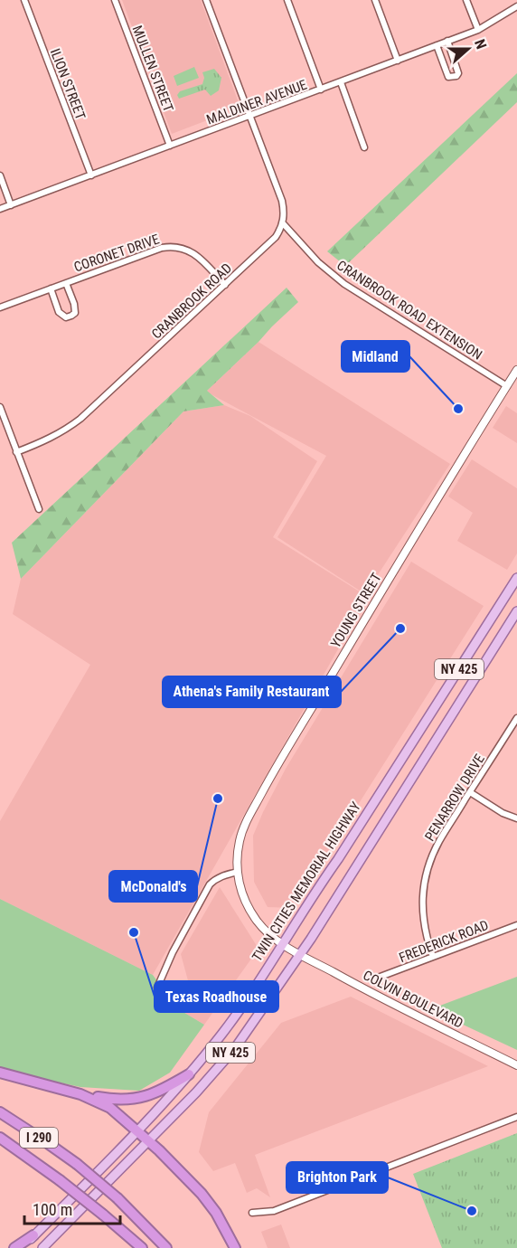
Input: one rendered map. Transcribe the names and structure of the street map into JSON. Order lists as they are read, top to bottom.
{
  "streets": {
    "highway": ["I 290"],
    "main road": ["NY 425", "TWIN CITIES MEMORIAL HIGHWAY"],
    "street": [
      "MULLEN STREET",
      "ILION STREET",
      "MALDINER AVENUE",
      "CORONET DRIVE",
      "CRANBROOK ROAD",
      "CRANBROOK ROAD EXTENSION",
      "YOUNG STREET",
      "PENARROW DRIVE",
      "FREDERICK ROAD",
      "COLVIN BOULEVARD"
    ]
  },
  "crossings": [
    ["MULLEN STREET", "MALDINER AVENUE"],
    ["ILION STREET", "MALDINER AVENUE"],
    ["CORONET DRIVE", "CRANBROOK ROAD"],
    ["CRANBROOK ROAD", "CRANBROOK ROAD EXTENSION"],
    ["CRANBROOK ROAD EXTENSION", "YOUNG STREET"],
    ["YOUNG STREET", "NY 425"],
    ["YOUNG STREET", "TWIN CITIES MEMORIAL HIGHWAY"],
    ["YOUNG STREET", "COLVIN BOULEVARD"],
    ["NY 425", "COLVIN BOULEVARD"],
    ["PENARROW DRIVE", "FREDERICK ROAD"]
  ],
  "places": [
    "Midland",
    "Athena's Family Restaurant",
    "McDonald's",
    "Texas Roadhouse",
    "Brighton Park"
  ],
  "scale_bar": "100 m",
  "north": "right"
}
